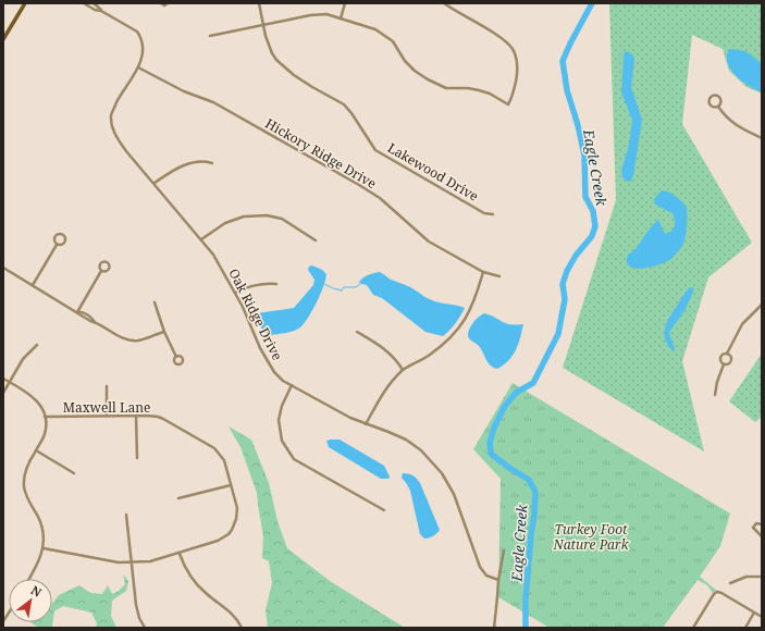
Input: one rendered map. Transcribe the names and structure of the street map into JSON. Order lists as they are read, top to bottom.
{
  "streets": {
    "street": [
      "Hickory Ridge Drive",
      "Lakewood Drive",
      "Oak Ridge Drive",
      "Maxwell Lane"
    ]
  },
  "crossings": [
    ["Hickory Ridge Drive", "Oak Ridge Drive"]
  ],
  "water": ["Eagle Creek"],
  "parks": ["Turkey Foot Nature Park"],
  "north": "top right"
}
